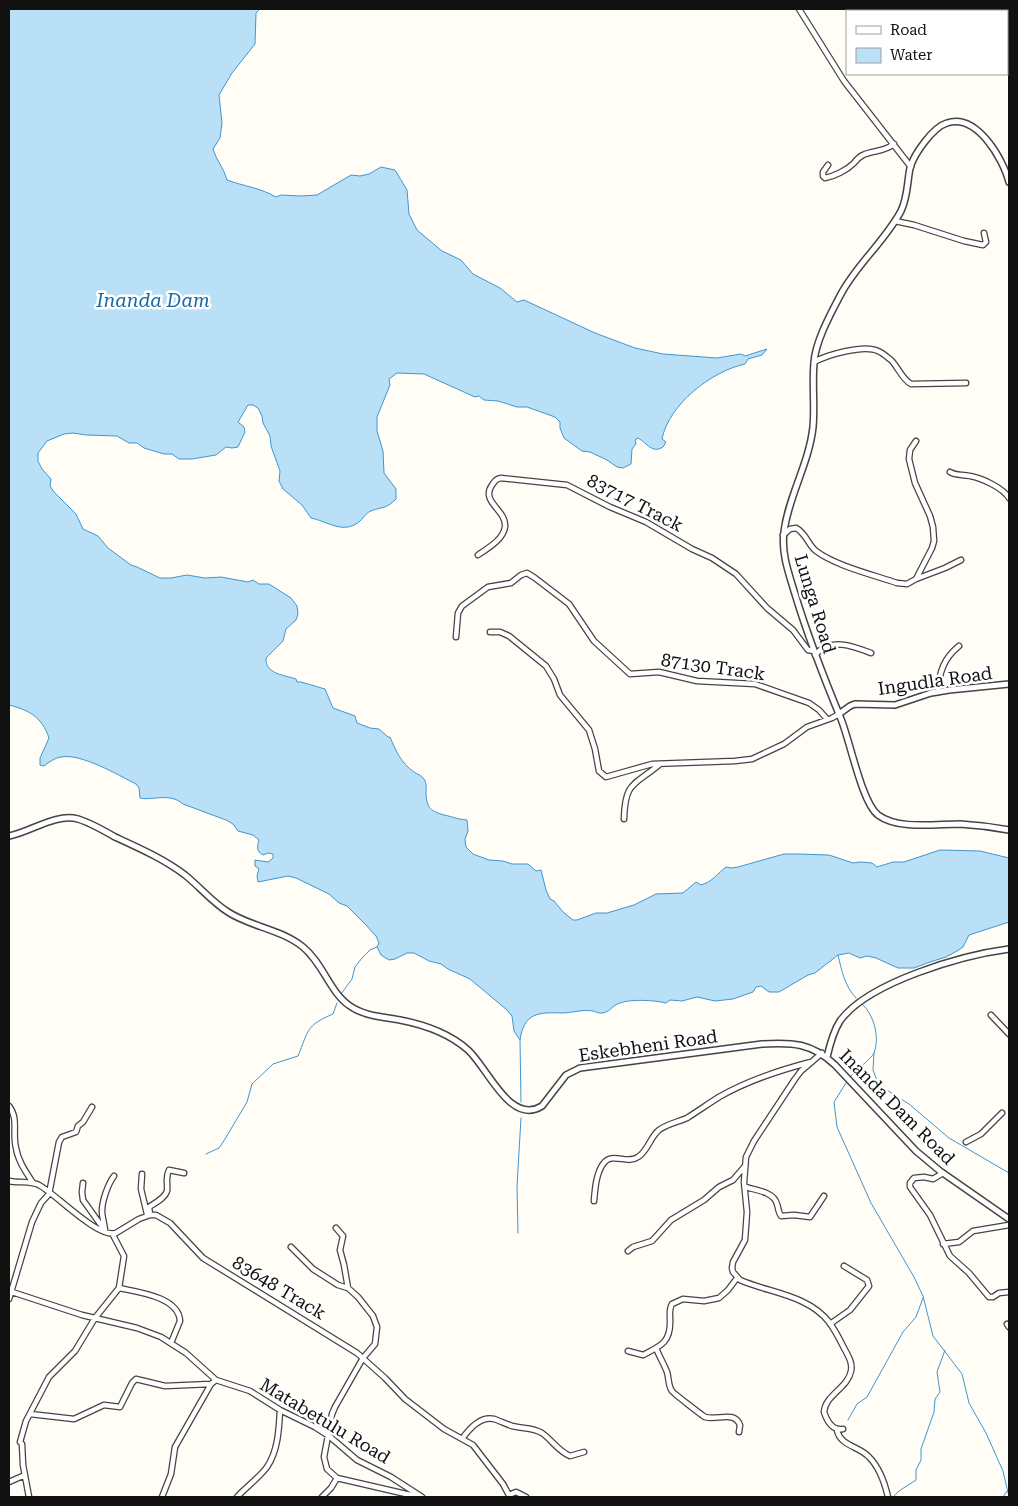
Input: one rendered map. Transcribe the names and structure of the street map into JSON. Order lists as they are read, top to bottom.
{
  "streets": {
    "street": [
      "83717 Track",
      "Lunga Road",
      "87130 Track",
      "Ingudla Road",
      "Eskebheni Road",
      "Inanda Dam Road",
      "83648 Track",
      "Matabetulu Road"
    ]
  },
  "crossings": [
    ["83717 Track", "Lunga Road"],
    ["Lunga Road", "Ingudla Road"],
    ["Eskebheni Road", "Inanda Dam Road"]
  ],
  "water": ["Inanda Dam"],
  "legend": ["Road", "Water"]
}
